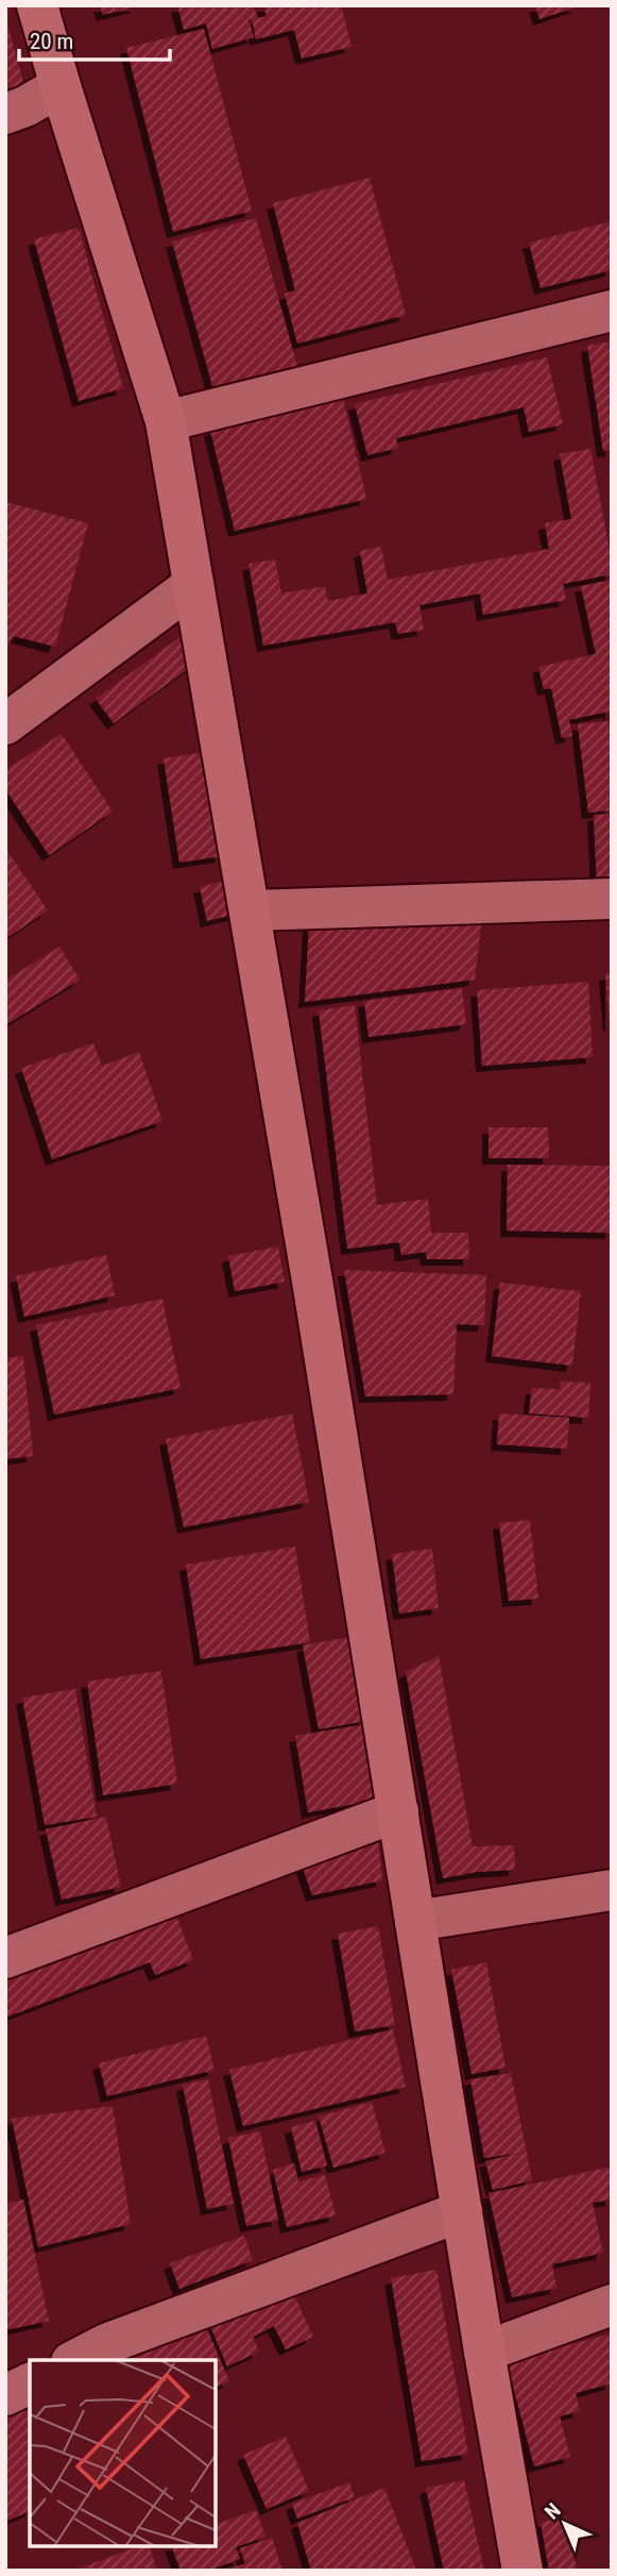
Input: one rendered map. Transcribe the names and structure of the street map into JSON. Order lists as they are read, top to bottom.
{
  "scale_bar": "20 m",
  "north": "top left"
}
